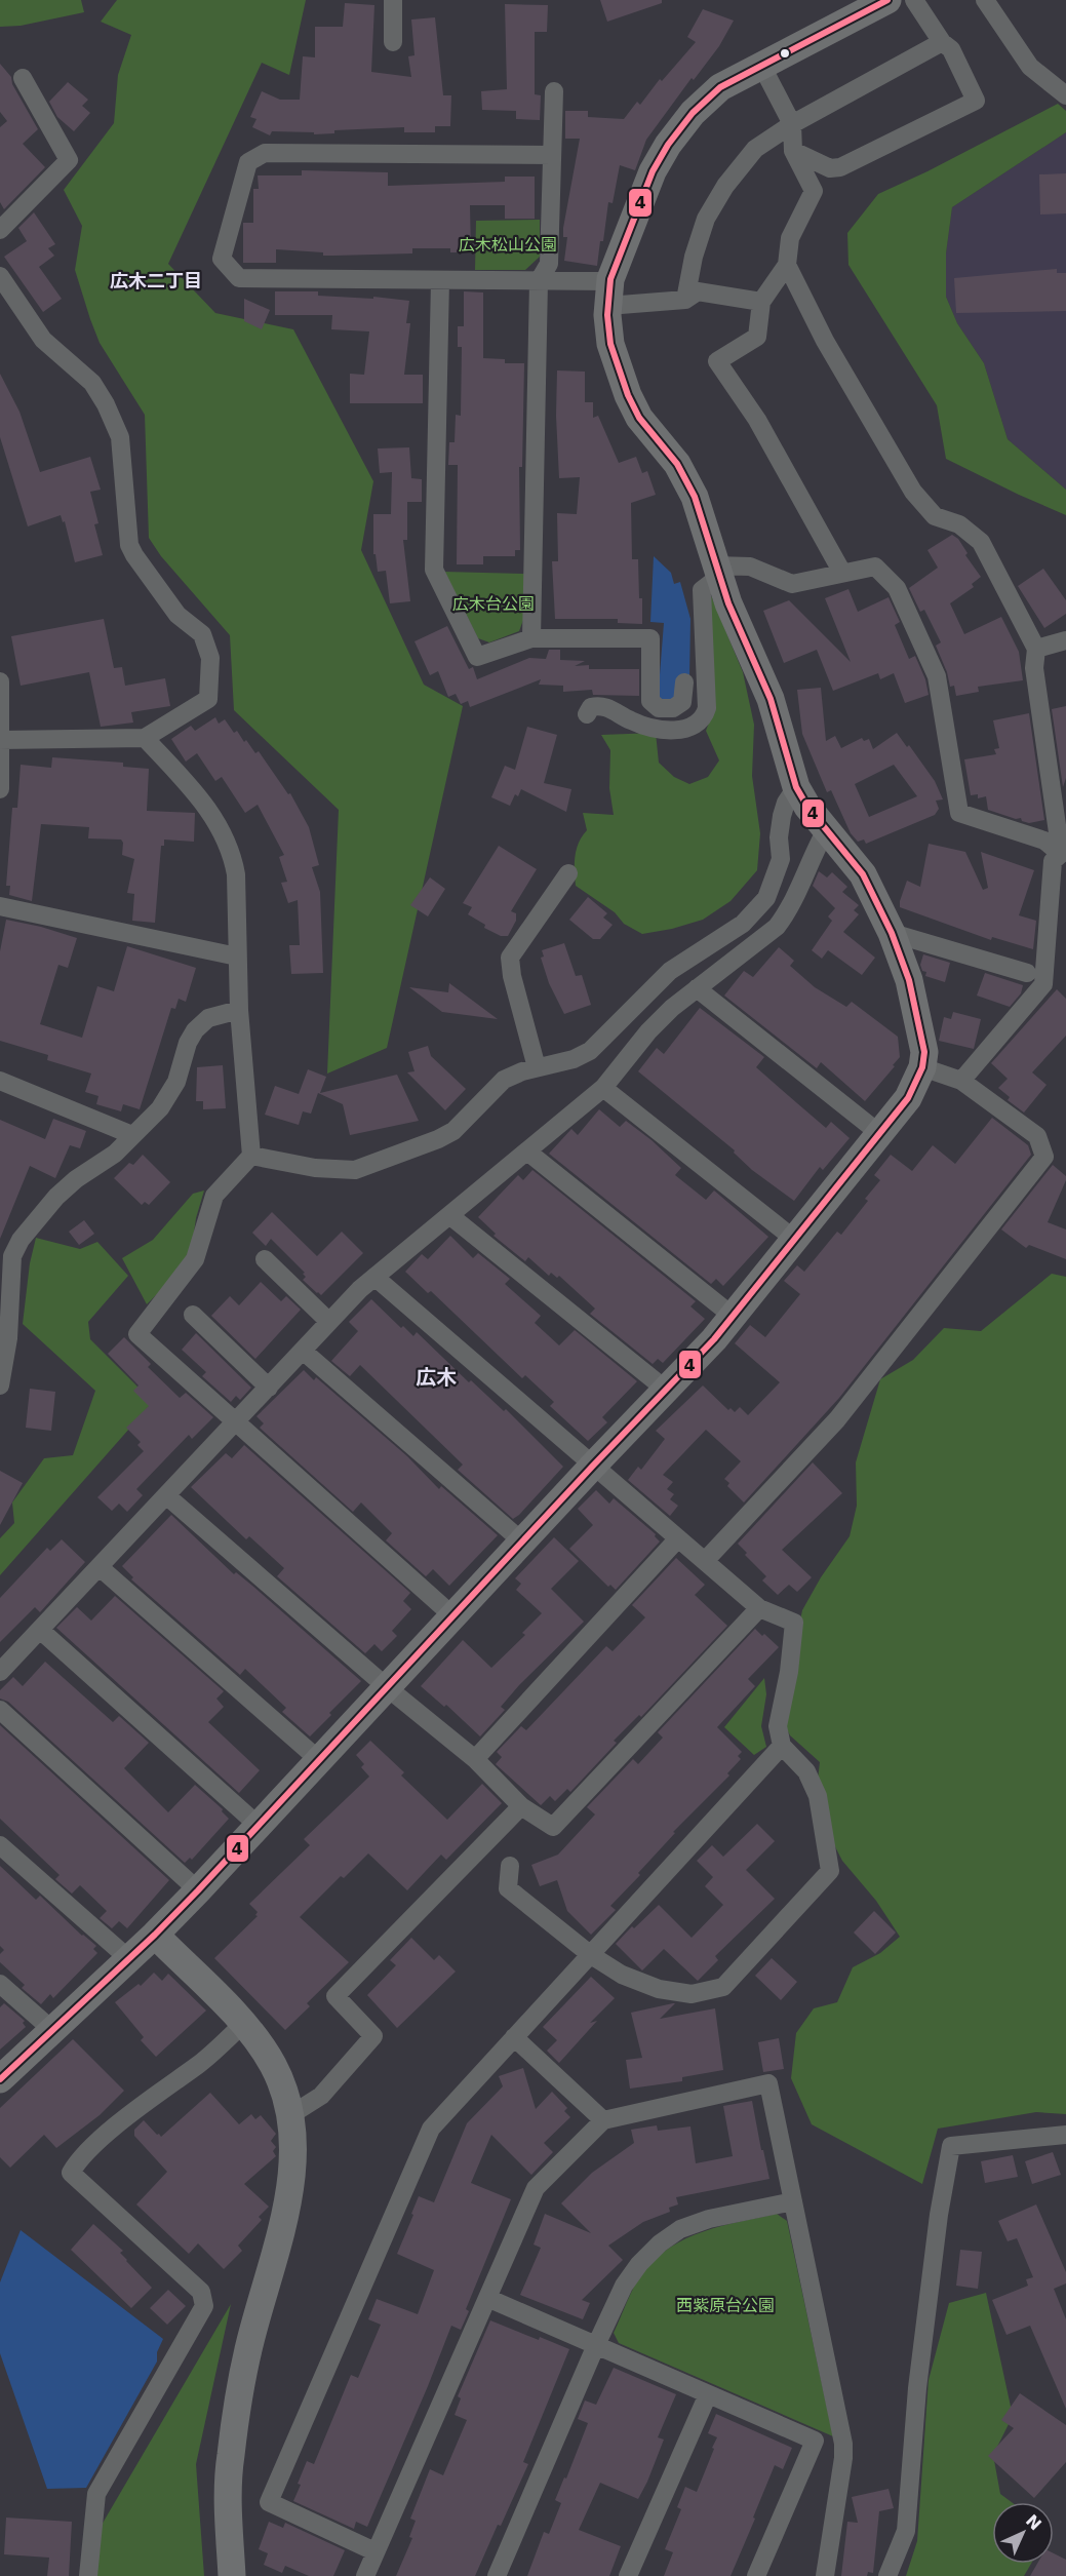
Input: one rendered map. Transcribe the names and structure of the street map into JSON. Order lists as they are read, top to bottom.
{
  "districts": ["広木二丁目", "広木"],
  "parks": ["広木松山公園", "広木台公園", "西紫原台公園"],
  "lines": ["transit line 4"],
  "north": "top right"
}
